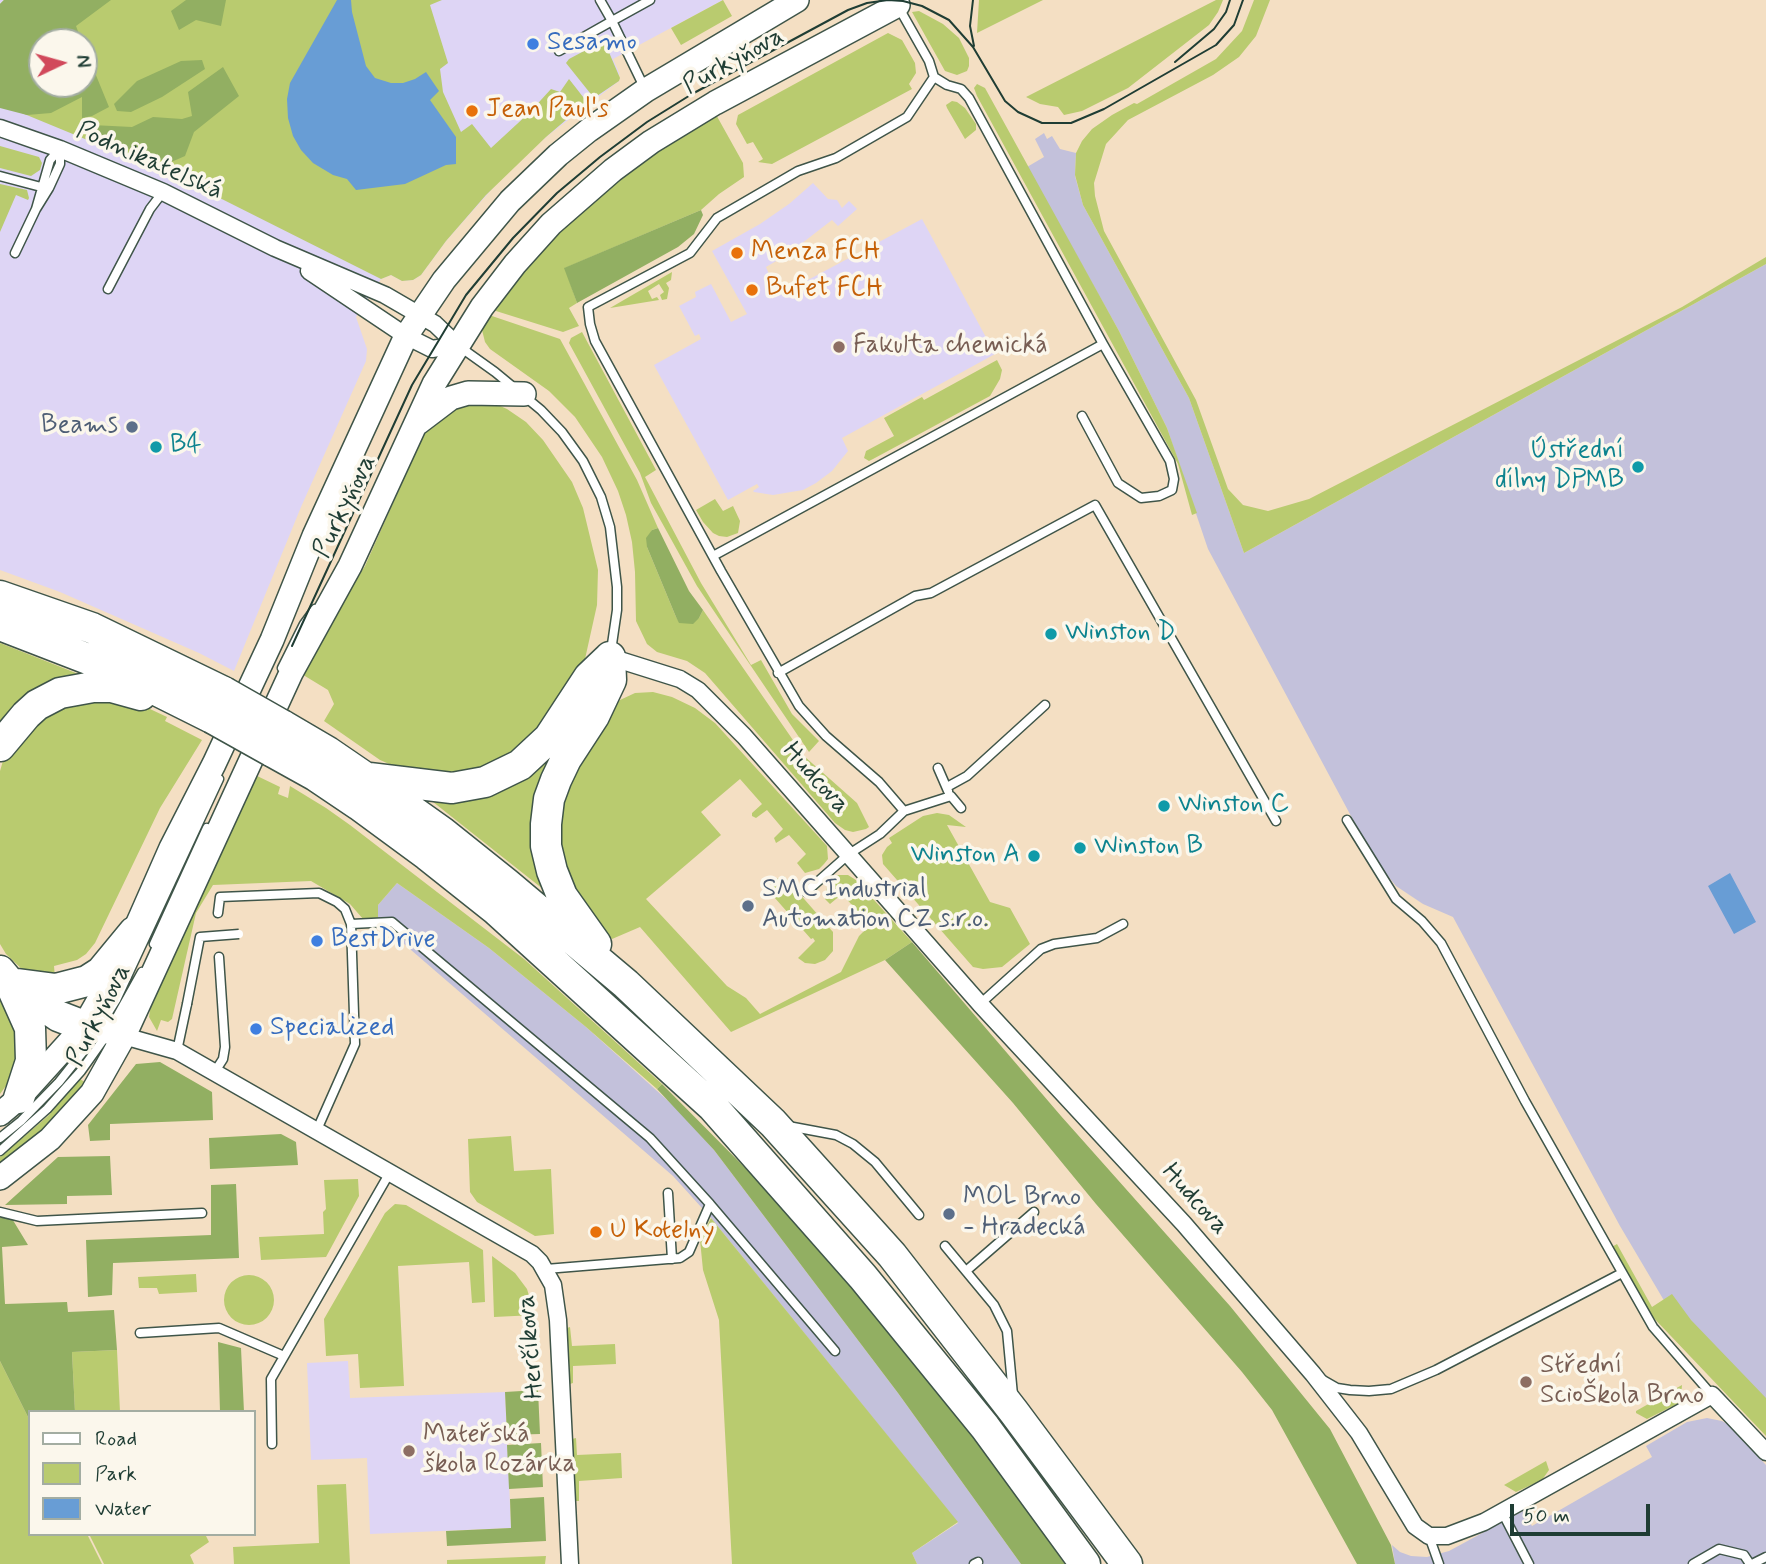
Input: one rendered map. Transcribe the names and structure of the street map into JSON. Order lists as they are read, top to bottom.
{
  "streets": {
    "street": [
      "Purkyňova",
      "Podnikatelská",
      "Hudcova",
      "Herčíkova"
    ]
  },
  "crossings": [
    ["Purkyňova", "Podnikatelská"],
    ["Purkyňova", "Herčíkova"]
  ],
  "places": [
    "Sesamo",
    "Jean Paul's",
    "Menza FCH",
    "Bufet FCH",
    "Fakulta chemická",
    "Beams",
    "B4",
    "Ústřední dílny DPMB",
    "Winston D",
    "Winston C",
    "Winston B",
    "Winston A",
    "SMC Industrial Automation CZ s.r.o.",
    "BestDrive",
    "Specialized",
    "MOL Brno - Hradecká",
    "U Kotelny",
    "Střední ScioŠkola Brno",
    "Mateřská škola Rozárka"
  ],
  "legend": ["Road", "Park", "Water"],
  "scale_bar": "50 m",
  "north": "right"
}
